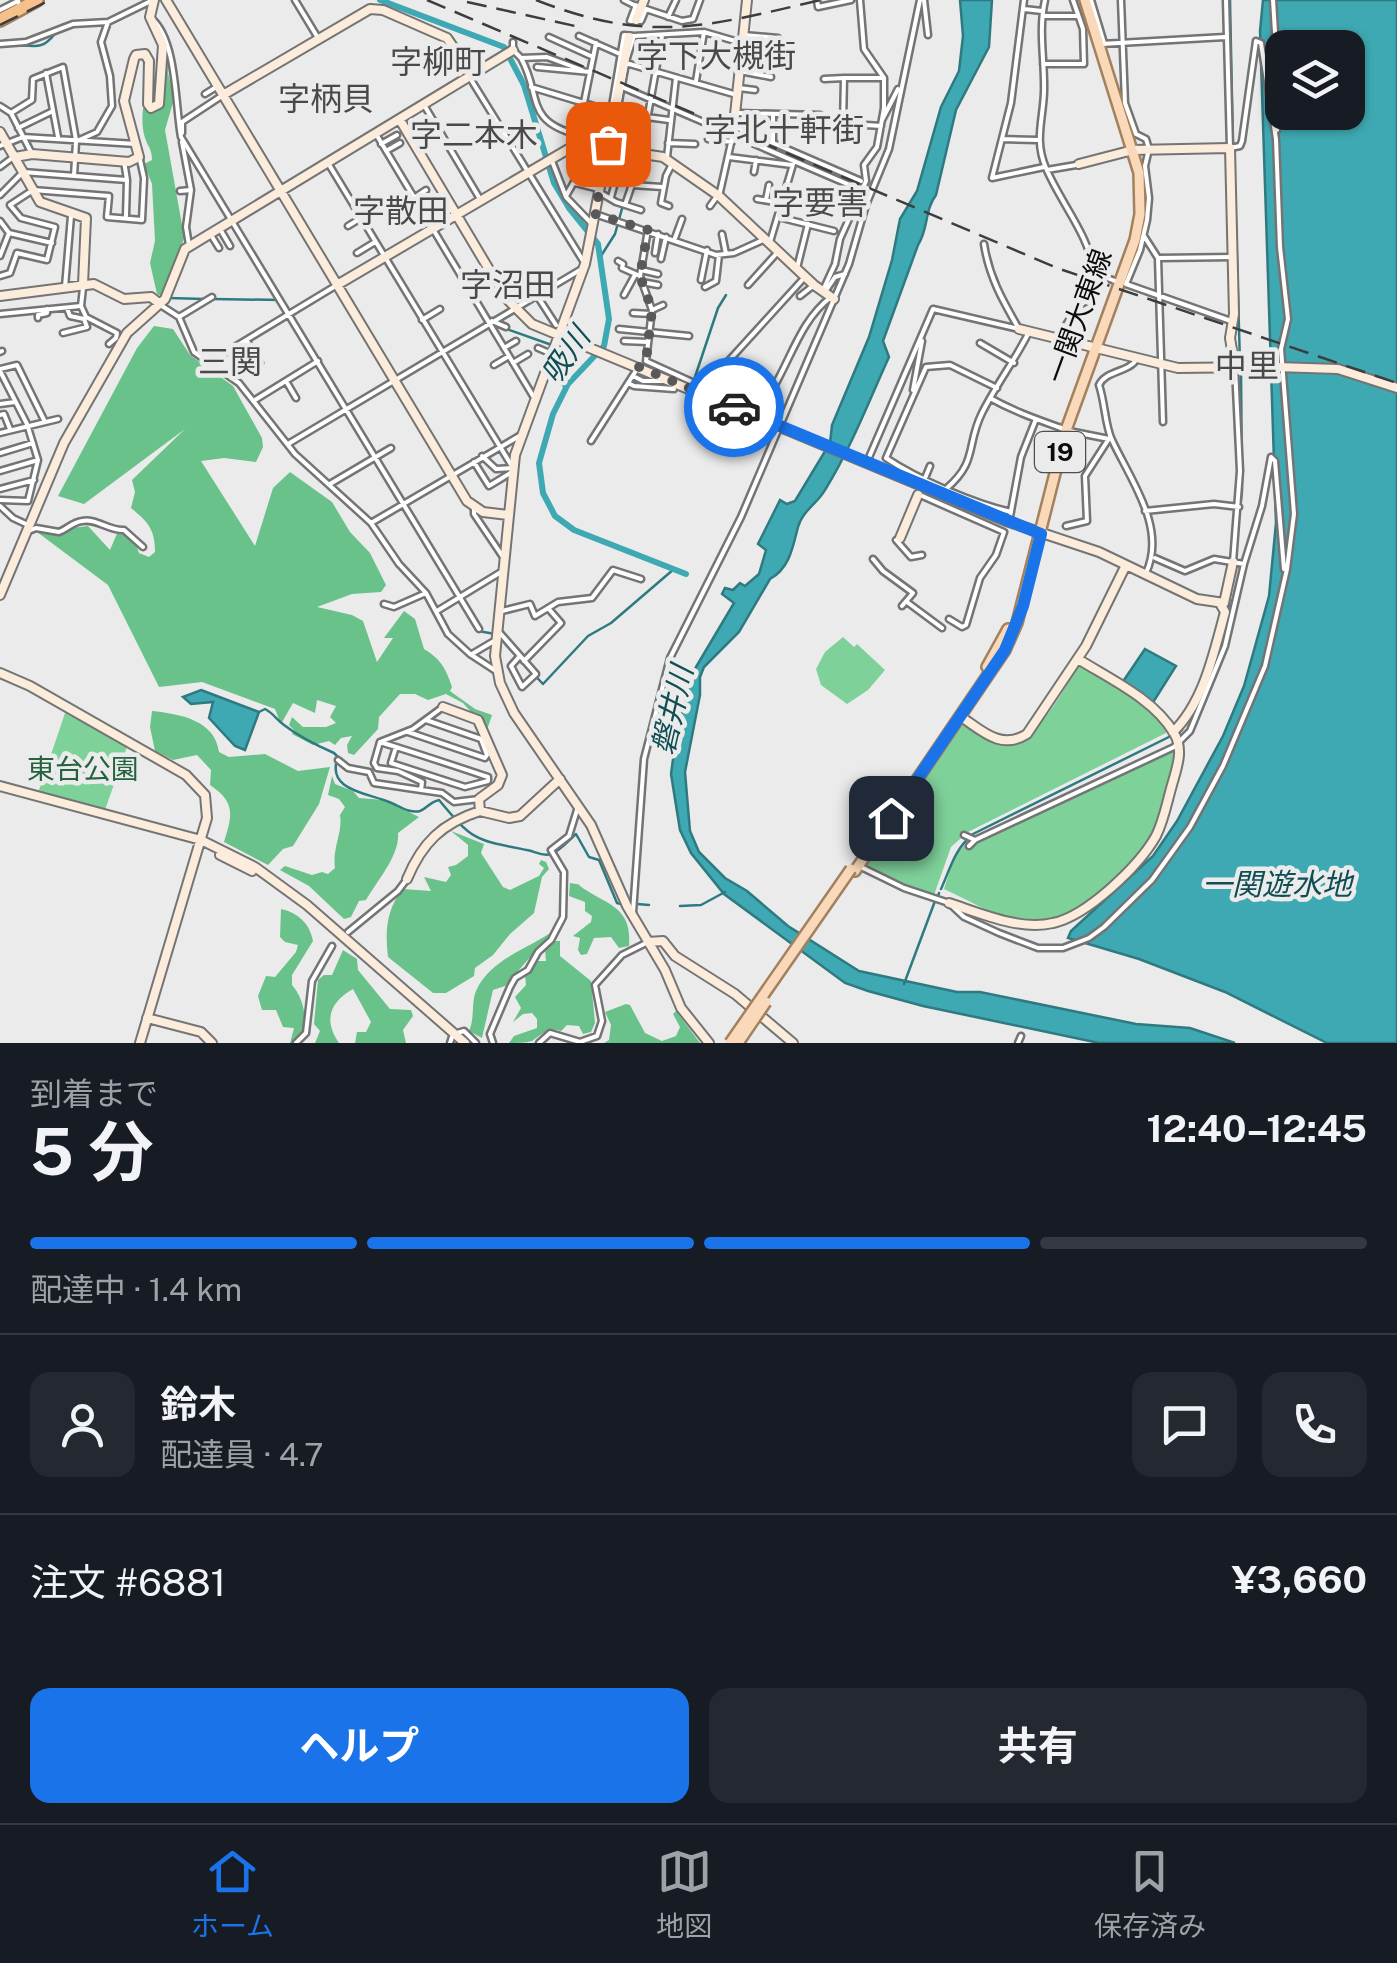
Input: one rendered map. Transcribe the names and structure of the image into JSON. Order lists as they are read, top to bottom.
{
  "streets": {
    "main road": ["一関大東線", "19"]
  },
  "districts": [
    "字下大槻街",
    "字柳町",
    "字柄貝",
    "字北十軒街",
    "字二本木",
    "字要害",
    "字散田",
    "字沼田",
    "三関",
    "中里"
  ],
  "water": ["吸川", "磐井川", "一関遊水地"],
  "parks": ["東台公園"],
  "page": {
    "heading": ["5 分", "到着まで", "12:40–12:45"],
    "panel": [
      "鈴木",
      "配達員 · 4.7",
      "注文 #6881",
      "¥3,660"
    ],
    "bar": "配達中 · 1.4 km",
    "buttons": ["ヘルプ", "共有"],
    "tabs": ["ホーム", "地図", "保存済み"]
  }
}
